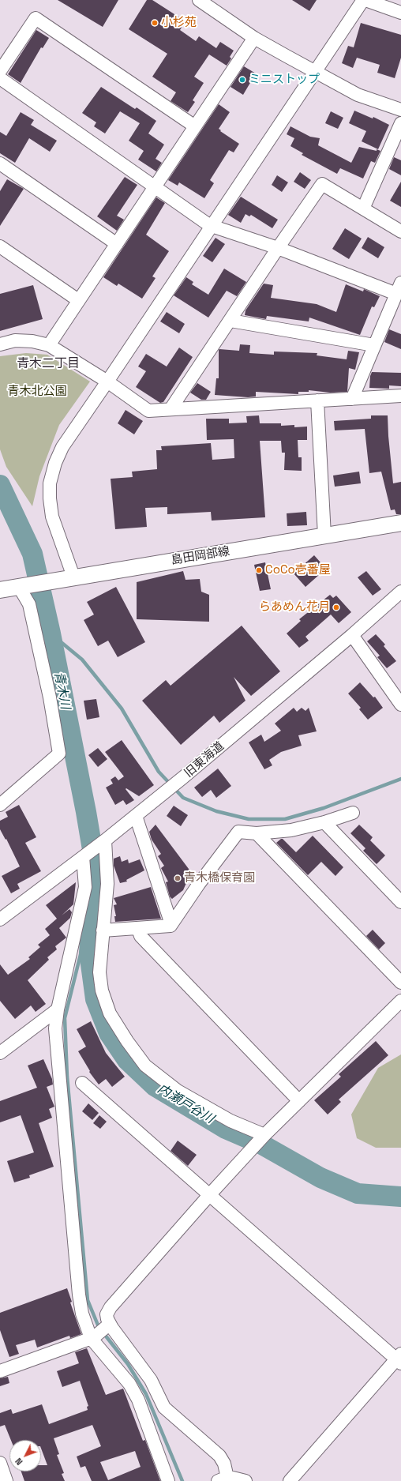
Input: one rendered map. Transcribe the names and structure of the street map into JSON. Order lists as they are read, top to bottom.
{
  "streets": {
    "main road": ["島田岡部線"],
    "street": ["旧東海道"]
  },
  "districts": ["青木二丁目"],
  "water": ["青木川", "内瀬戸谷川"],
  "parks": ["青木北公園"],
  "places": [
    "小杉苑",
    "ミニストップ",
    "CoCo壱番屋",
    "らあめん花月",
    "青木橋保育園"
  ],
  "north": "bottom left"
}
